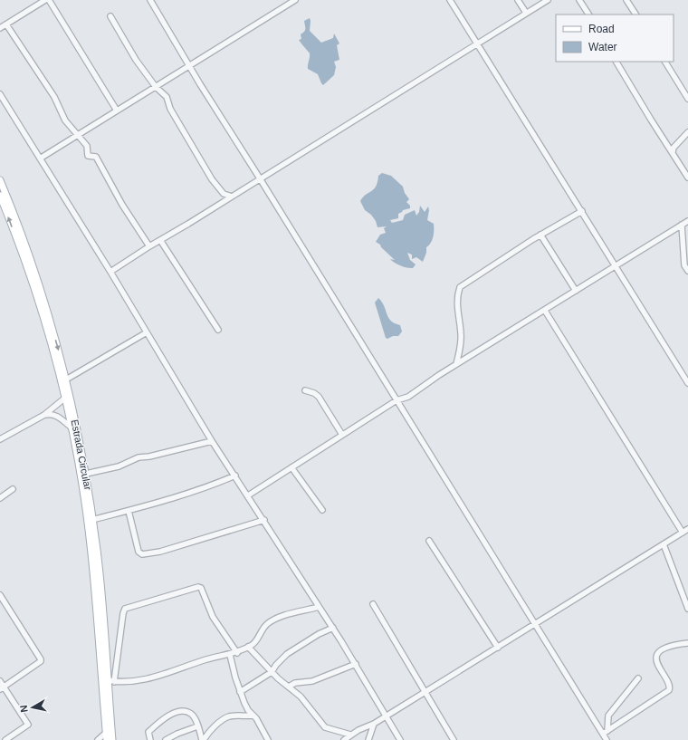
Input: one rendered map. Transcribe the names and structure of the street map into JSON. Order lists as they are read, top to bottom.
{
  "streets": {
    "main road": ["Estrada Circular"]
  },
  "legend": ["Road", "Water"],
  "north": "left"
}
